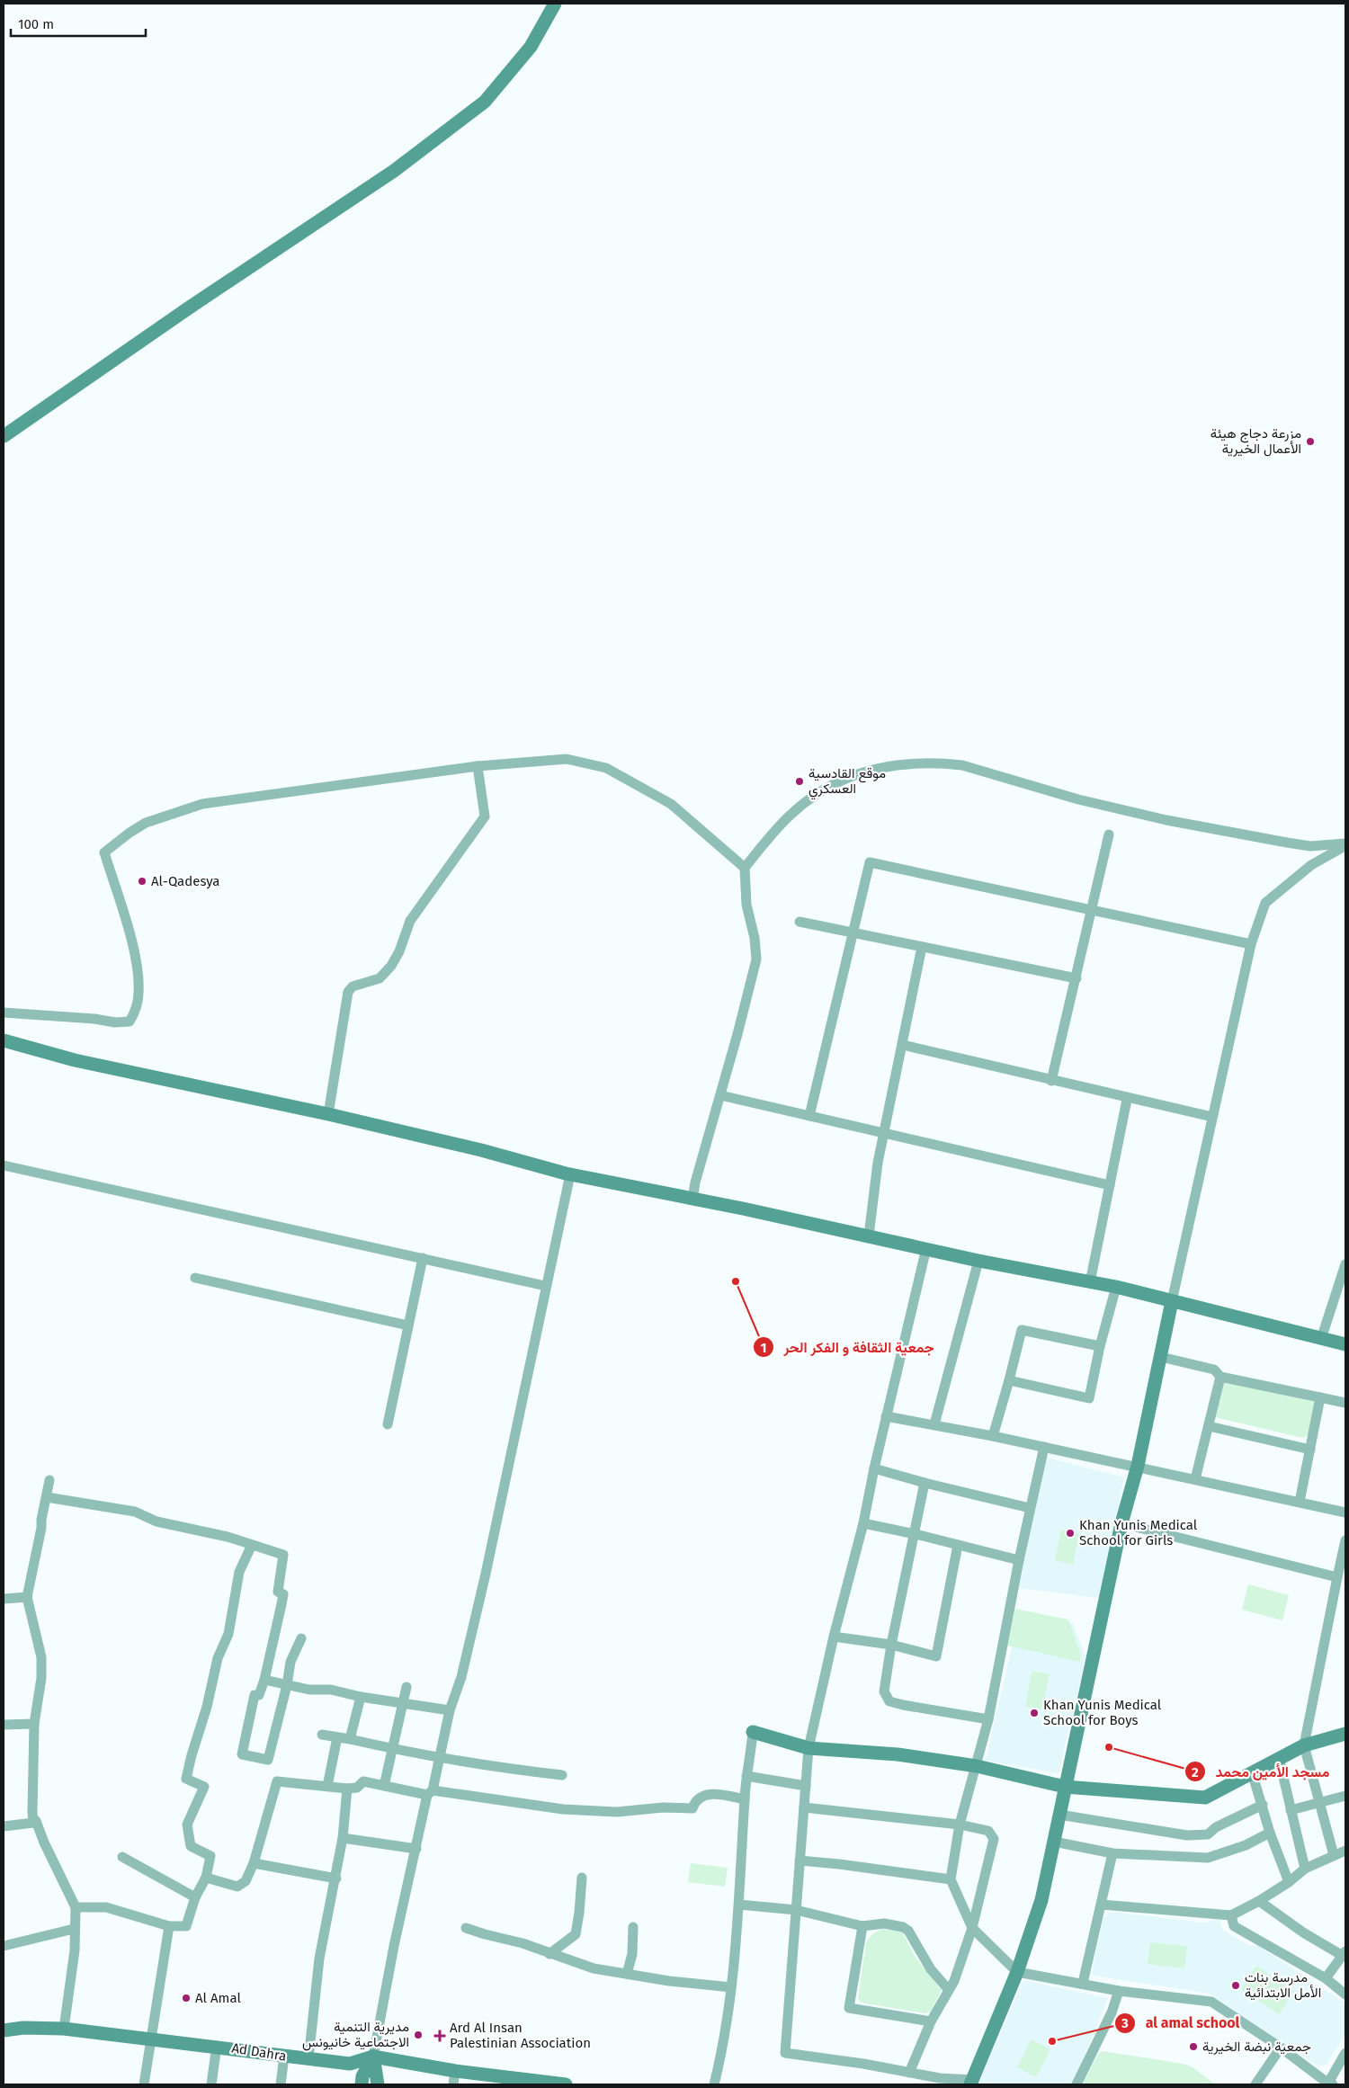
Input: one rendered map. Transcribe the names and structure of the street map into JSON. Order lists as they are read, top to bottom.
{
  "streets": {
    "street": ["Ad Dahra"]
  },
  "places": {
    "other": [
      "مزرعة دجاج هيئة الأعمال الخيرية",
      "موقع القادسية العسكري",
      "Al-Qadesya",
      "جمعية الثقافة و الفكر الحر",
      "Khan Yunis Medical School for Girls",
      "Khan Yunis Medical School for Boys",
      "مسجد الأمين محمد",
      "مدرسة بنات الأمل الابتدائية",
      "Al Amal",
      "مديرية التنمية الاجتماعية خانيونس",
      "al amal school",
      "جمعية نبضة الخيرية"
    ],
    "health": ["Ard Al Insan Palestinian Association"]
  },
  "scale_bar": "100 m"
}
